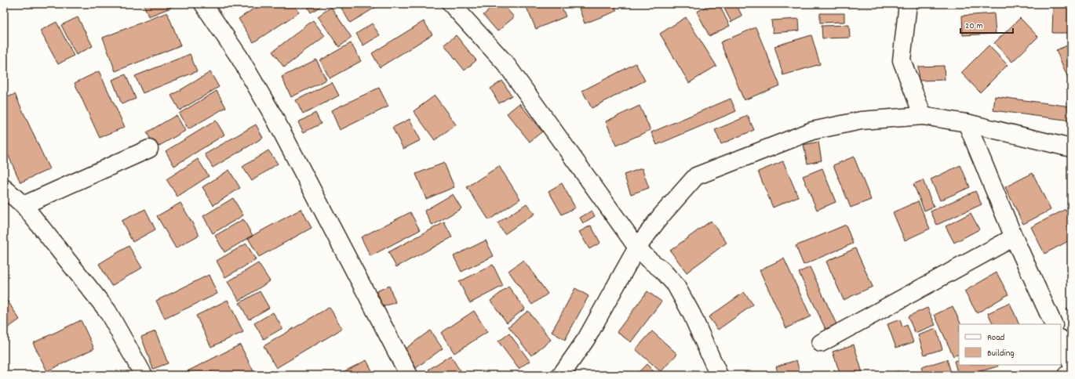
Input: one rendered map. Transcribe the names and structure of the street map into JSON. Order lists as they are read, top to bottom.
{
  "legend": ["Road", "Building"],
  "scale_bar": "20 m"
}
